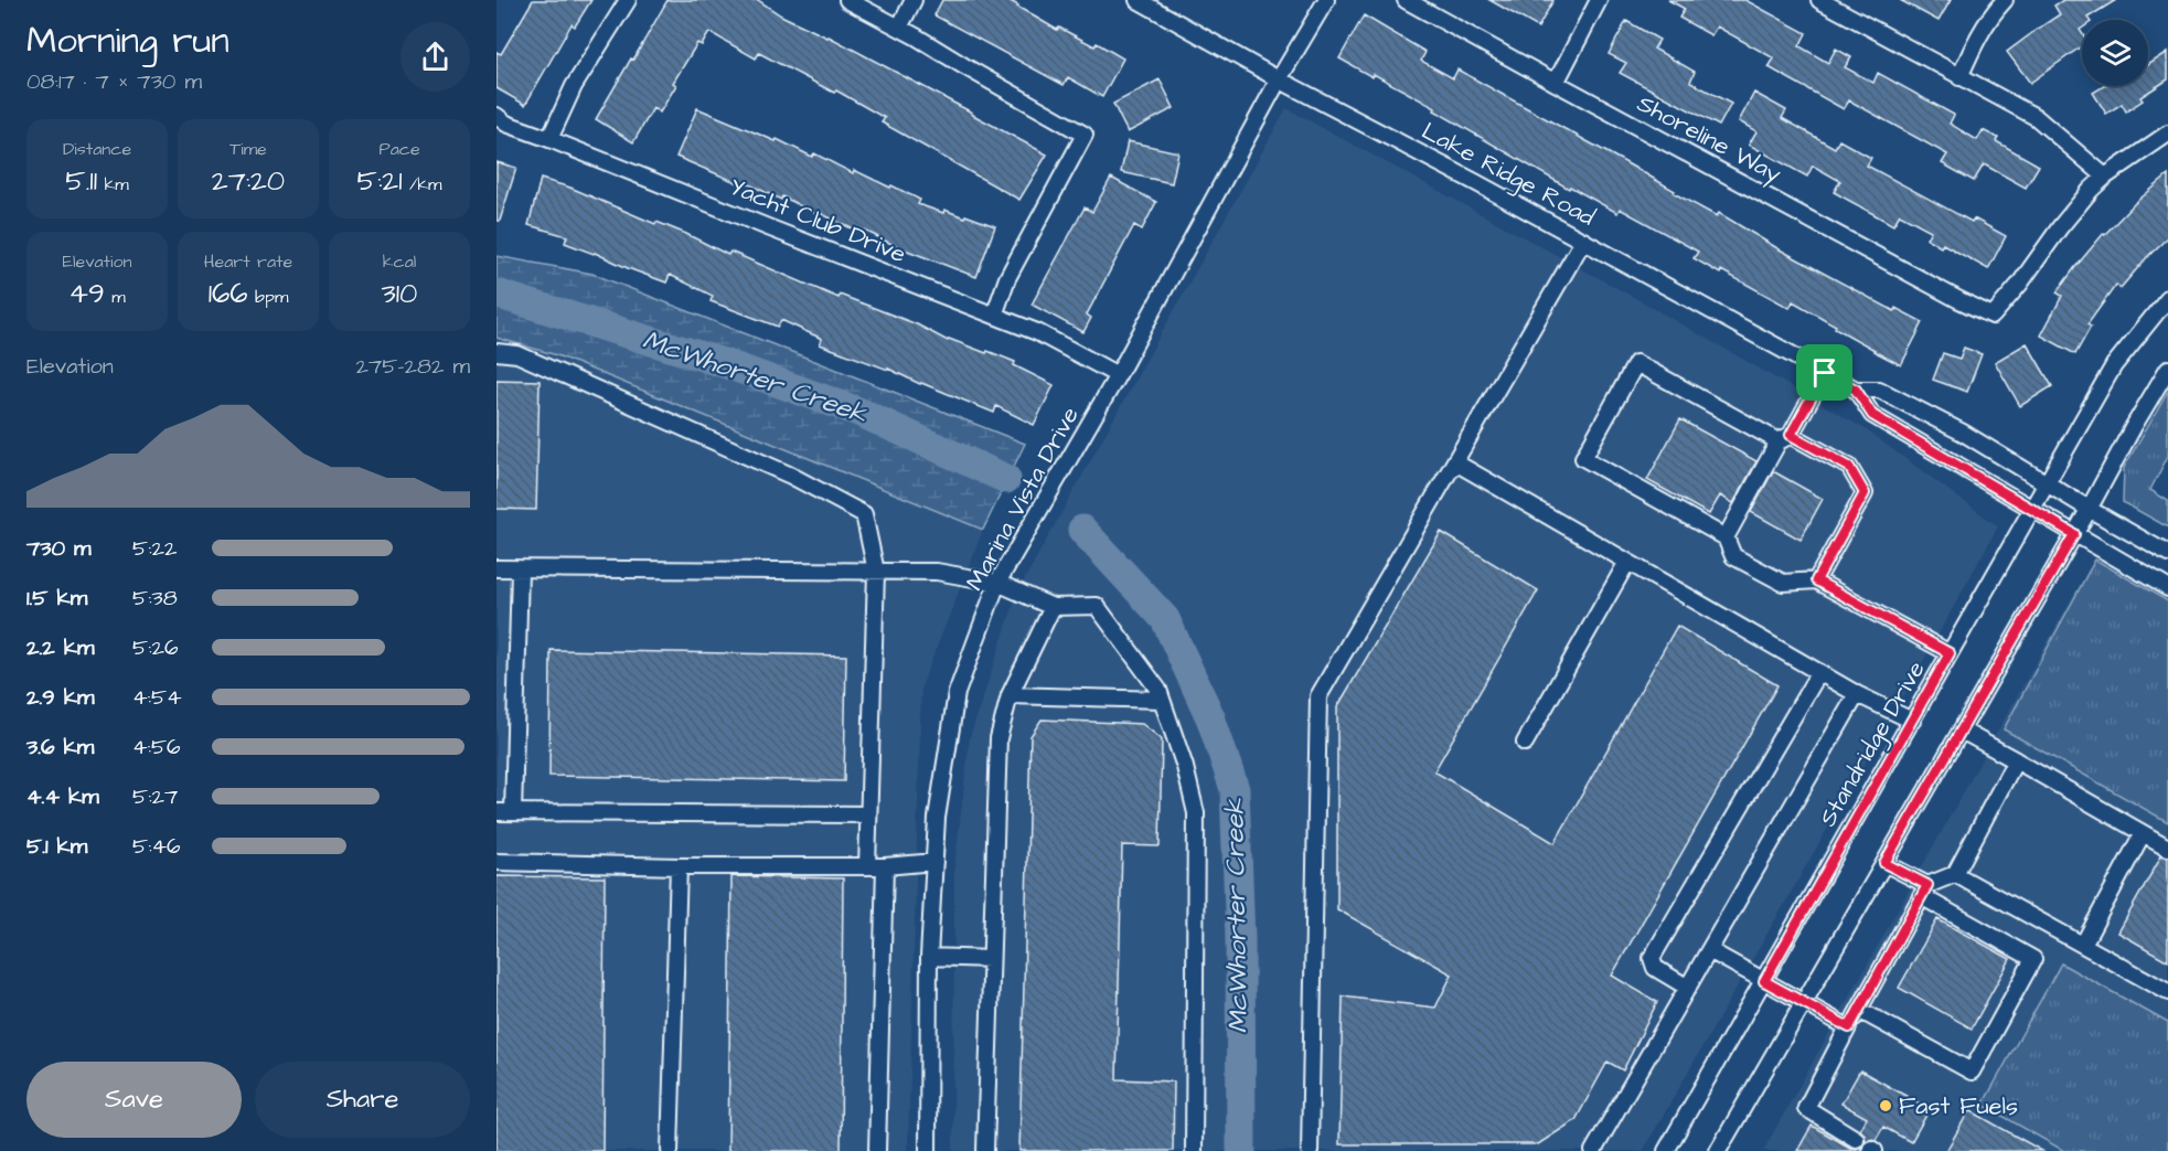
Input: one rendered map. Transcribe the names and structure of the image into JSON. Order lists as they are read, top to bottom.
{
  "streets": {
    "street": [
      "Shoreline Way",
      "Lake Ridge Road",
      "Yacht Club Drive",
      "Marina Vista Drive",
      "Standridge Drive"
    ]
  },
  "crossings": [
    ["Lake Ridge Road", "Marina Vista Drive"],
    ["Lake Ridge Road", "Standridge Drive"],
    ["Yacht Club Drive", "Marina Vista Drive"]
  ],
  "water": ["McWhorter Creek"],
  "places": ["Fast Fuels"],
  "page": {
    "heading": ["Morning run", "08:17 · 7 × 730 m"],
    "stats": [
      ["Distance", "5.11 km"],
      ["Time", "27:20"],
      ["Pace", "5:21 /km"],
      ["Elevation", "49 m"],
      ["Heart rate", "166 bpm"],
      ["kcal", "310"]
    ],
    "chart": ["Elevation", "275–282 m"],
    "list": [
      {
        "name": "730 m",
        "note": "5:22"
      },
      {
        "name": "1.5 km",
        "note": "5:38"
      },
      {
        "name": "2.2 km",
        "note": "5:26"
      },
      {
        "name": "2.9 km",
        "note": "4:54"
      },
      {
        "name": "3.6 km",
        "note": "4:56"
      },
      {
        "name": "4.4 km",
        "note": "5:27"
      },
      {
        "name": "5.1 km",
        "note": "5:46"
      }
    ],
    "buttons": ["Save", "Share"]
  }
}
